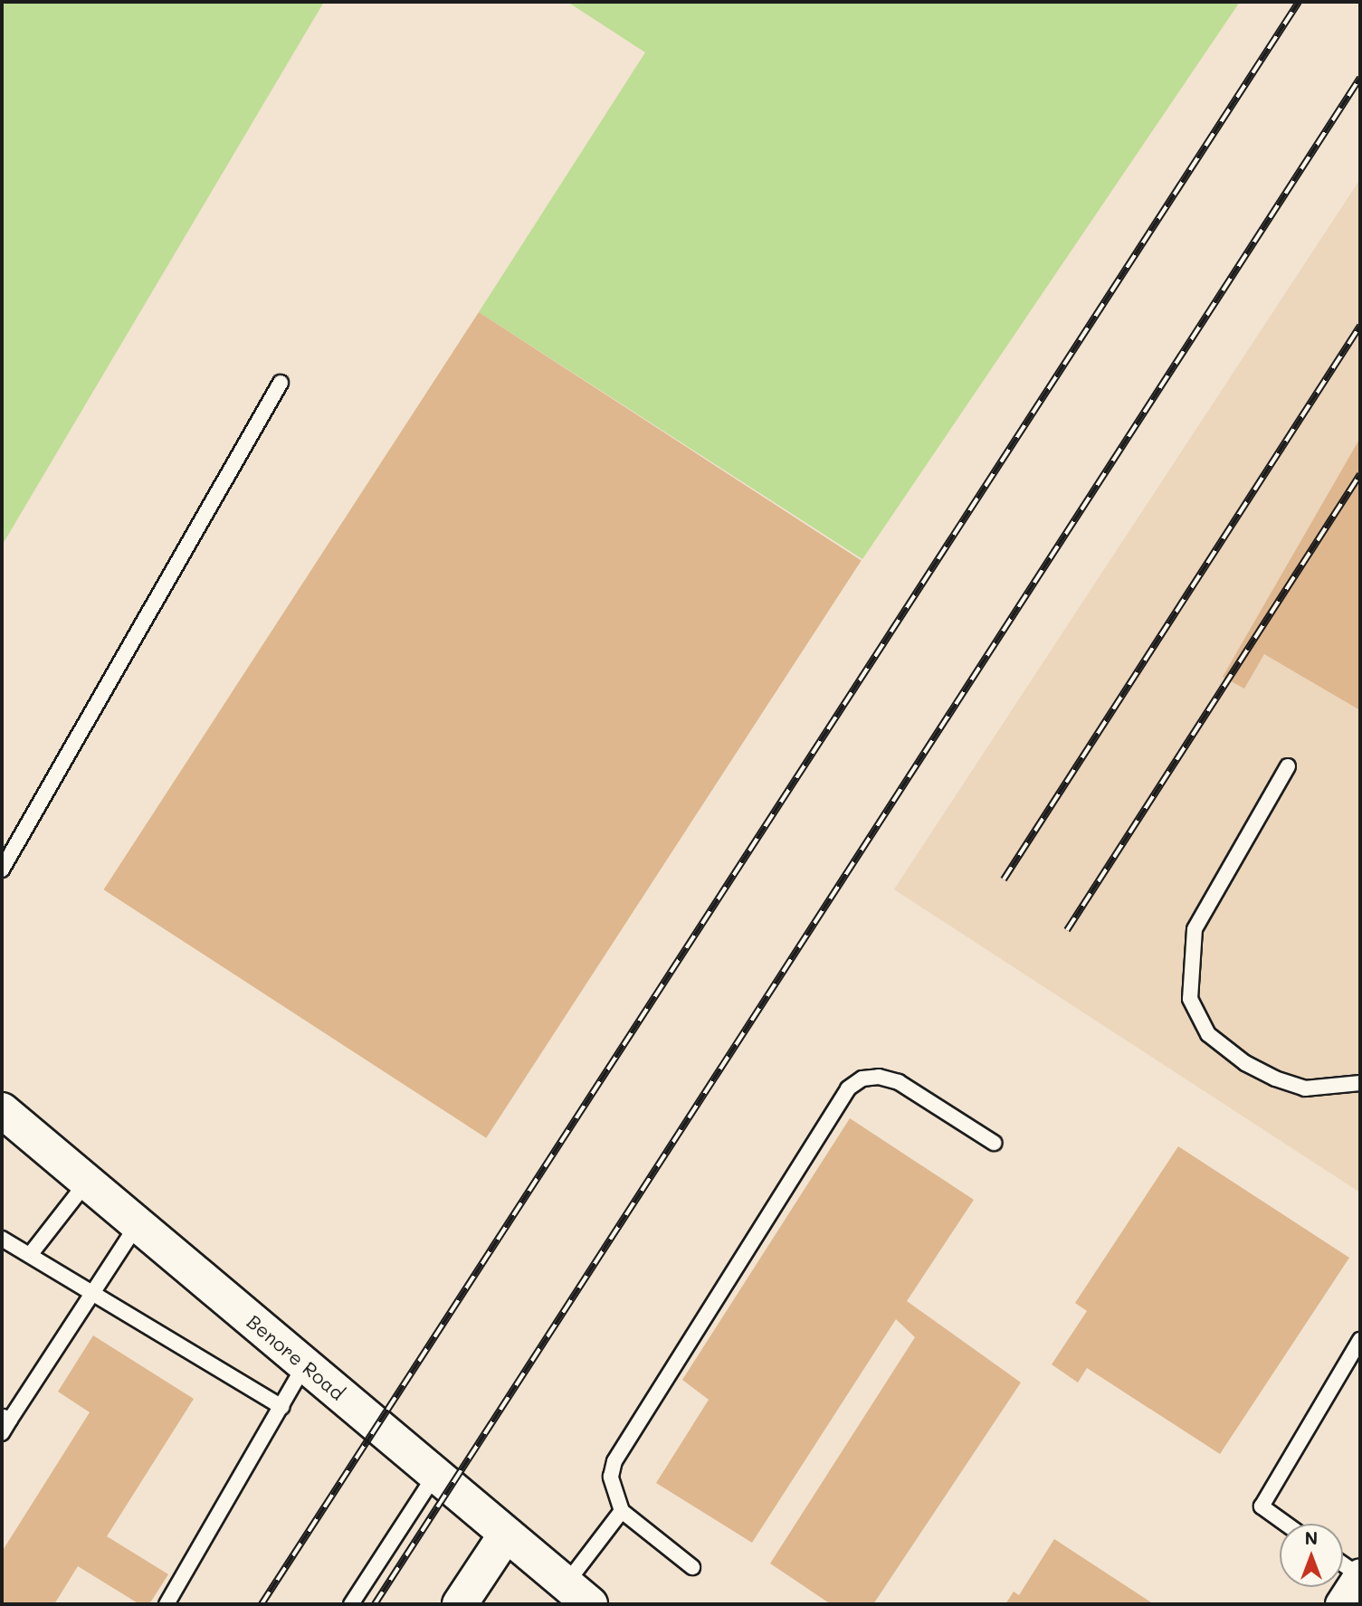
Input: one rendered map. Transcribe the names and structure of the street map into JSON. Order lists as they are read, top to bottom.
{
  "streets": {
    "street": ["Benore Road"]
  },
  "north": "top"
}
